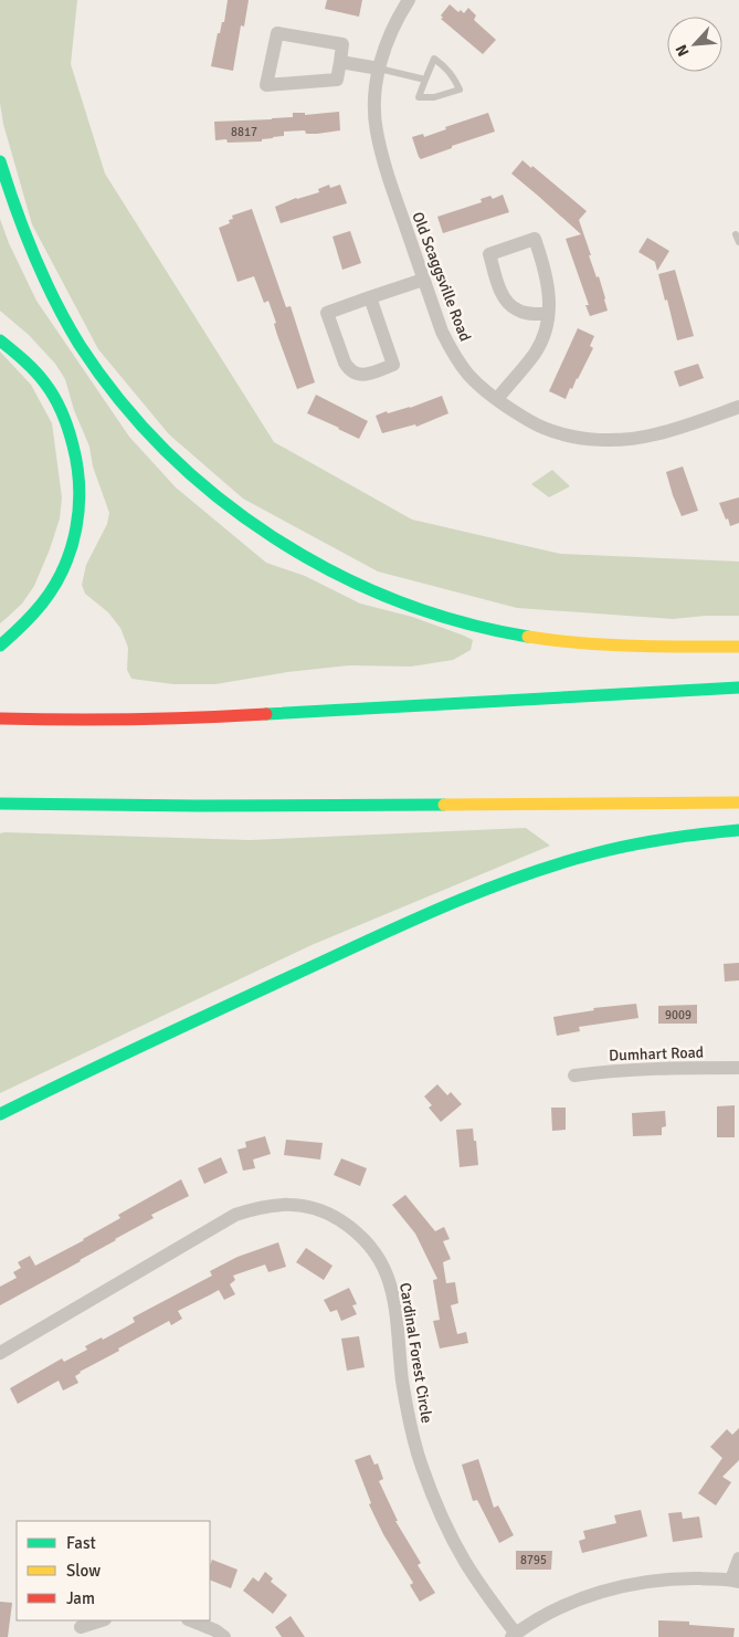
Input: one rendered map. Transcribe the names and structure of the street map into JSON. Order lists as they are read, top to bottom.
{
  "streets": {
    "street": ["Old Scaggsville Road", "Dumhart Road", "Cardinal Forest Circle"]
  },
  "house_numbers": ["8817", "9009", "8795"],
  "legend": ["Fast", "Slow", "Jam"],
  "north": "bottom left"
}
